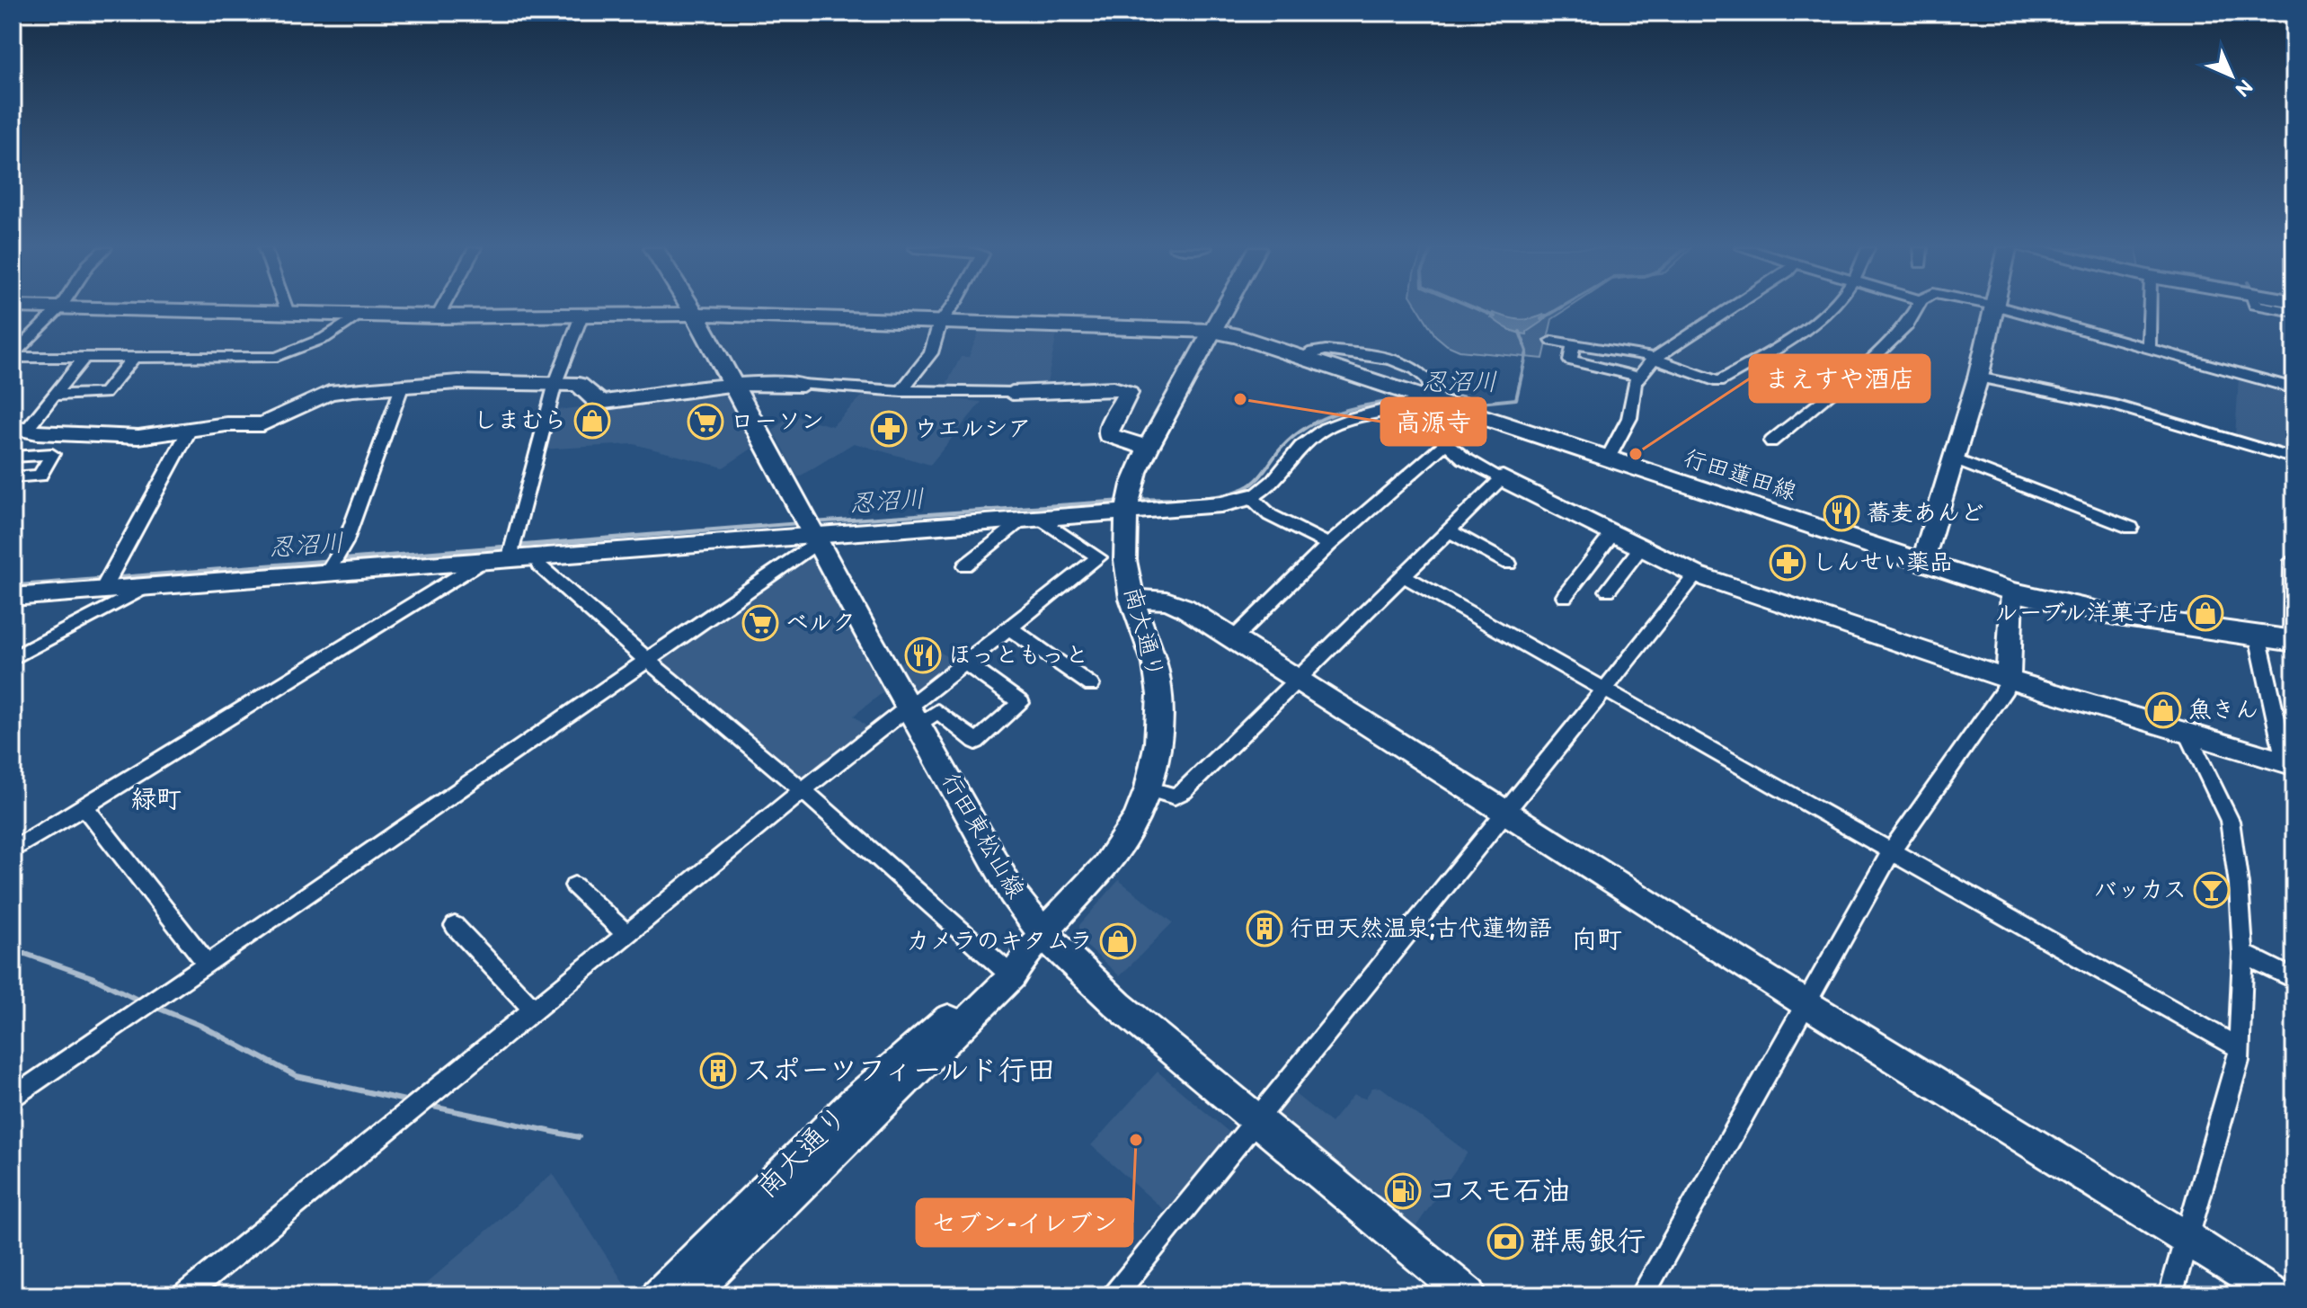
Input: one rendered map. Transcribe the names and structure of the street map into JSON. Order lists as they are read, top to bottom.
{
  "streets": {
    "main road": ["行田蓮田線", "行田東松山線"],
    "street": ["南大通り"]
  },
  "crossings": [
    ["行田蓮田線", "南大通り"],
    ["行田蓮田線", "行田東松山線"],
    ["南大通り", "行田東松山線"]
  ],
  "districts": ["緑町", "向町"],
  "water": ["忍沼川"],
  "places": {
    "other": ["高源寺", "まえすや酒店", "セブン-イレブン"],
    "shop": [
      "しまむら",
      "ルーブル洋菓子店",
      "魚きん",
      "カメラのキタムラ"
    ],
    "supermarket": ["ローソン", "ベルク"],
    "pharmacy": ["ウエルシア", "しんせい薬品"],
    "restaurant": ["蕎麦あんど", "ほっともっと"],
    "bar": ["バッカス"],
    "building": ["行田天然温泉;古代蓮物語", "スポーツフィールド行田"],
    "fuel station": ["コスモ石油"],
    "bank": ["群馬銀行"]
  },
  "north": "bottom right"
}
